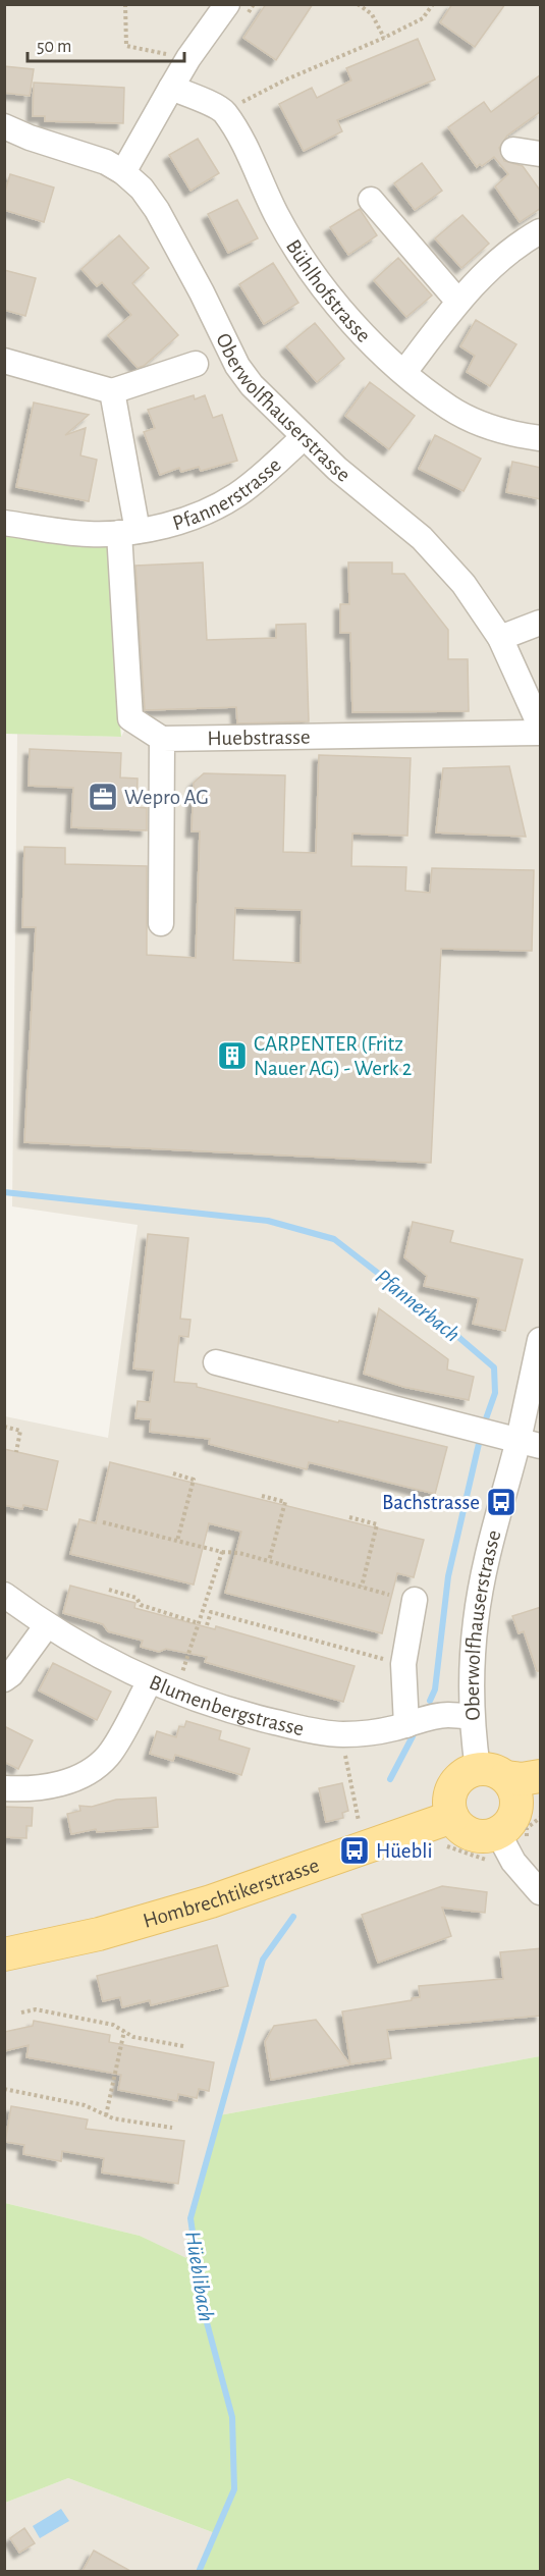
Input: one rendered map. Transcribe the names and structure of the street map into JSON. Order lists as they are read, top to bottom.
{
  "streets": {
    "main road": ["Hombrechtikerstrasse"],
    "street": [
      "Bühlhofstrasse",
      "Oberwolfhauserstrasse",
      "Pfannerstrasse",
      "Huebstrasse",
      "Blumenbergstrasse"
    ]
  },
  "crossings": [
    ["Oberwolfhauserstrasse", "Pfannerstrasse"],
    ["Oberwolfhauserstrasse", "Blumenbergstrasse"],
    ["Oberwolfhauserstrasse", "Hombrechtikerstrasse"]
  ],
  "water": ["Pfannerbach", "Hüeblibach"],
  "places": {
    "office": ["Wepro AG"],
    "building": ["CARPENTER (Fritz Nauer AG) - Werk 2"],
    "bus stop": ["Bachstrasse", "Hüebli"]
  },
  "scale_bar": "50 m"
}
